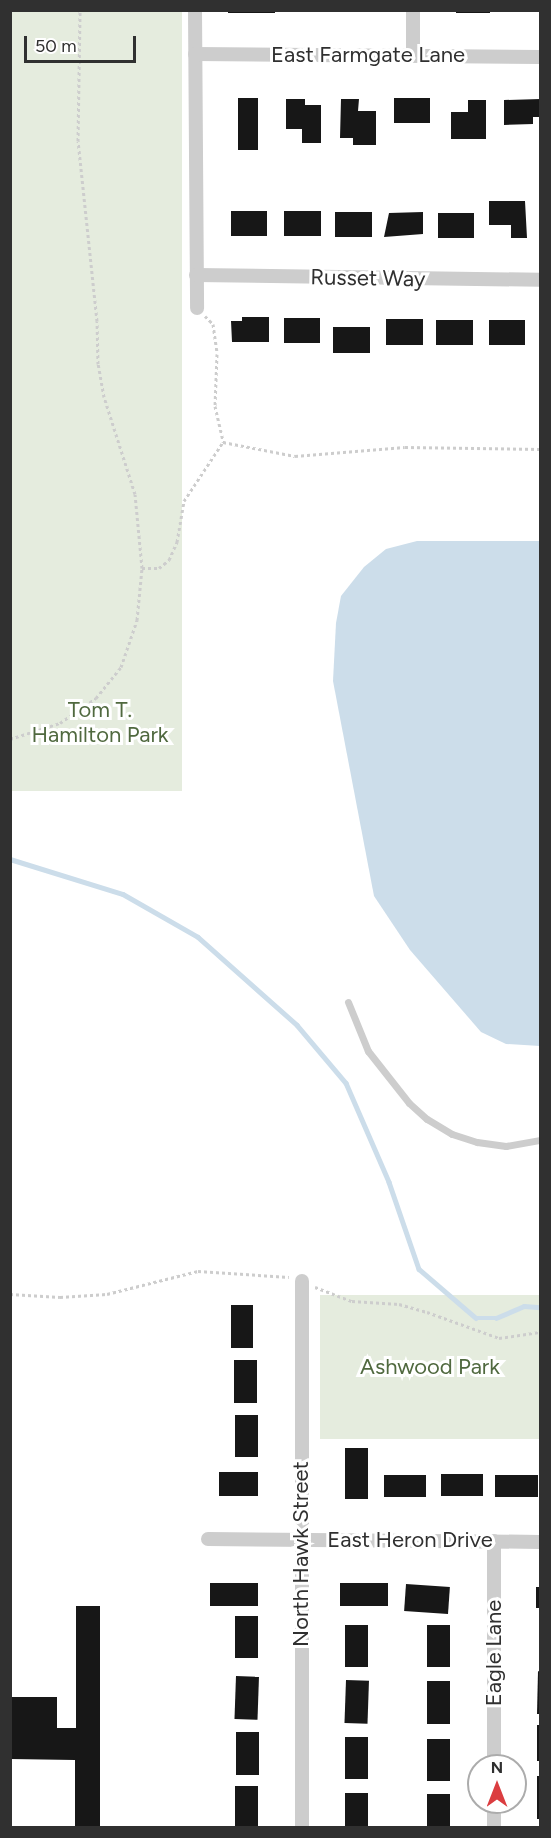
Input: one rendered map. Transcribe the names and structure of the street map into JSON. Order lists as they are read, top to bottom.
{
  "streets": {
    "street": [
      "East Farmgate Lane",
      "Russet Way",
      "East Heron Drive",
      "North Hawk Street",
      "Eagle Lane"
    ]
  },
  "crossings": [
    ["East Heron Drive", "North Hawk Street"],
    ["East Heron Drive", "Eagle Lane"]
  ],
  "parks": ["Tom T. Hamilton Park", "Ashwood Park"],
  "scale_bar": "50 m",
  "north": "top"
}
